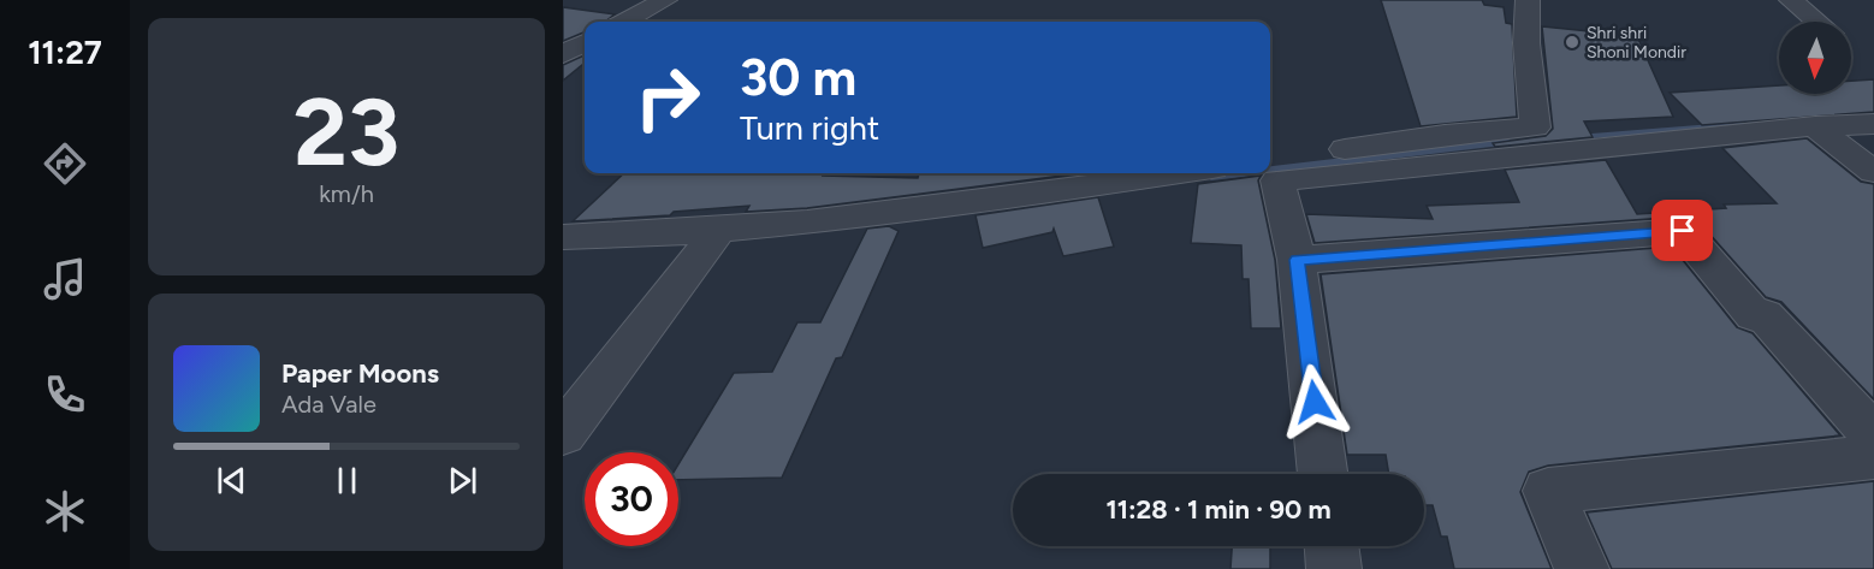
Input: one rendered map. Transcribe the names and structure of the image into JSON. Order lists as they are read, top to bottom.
{
  "places": ["Shri shri Shoni Mondir"],
  "north": "bottom",
  "page": {
    "tabs": "11:27",
    "tile": ["23", "km/h"],
    "turn": ["30 m", "Turn right"],
    "song": ["Paper Moons", "Ada Vale"],
    "limit": "30",
    "trip": "11:28 · 1 min · 90 m"
  }
}
